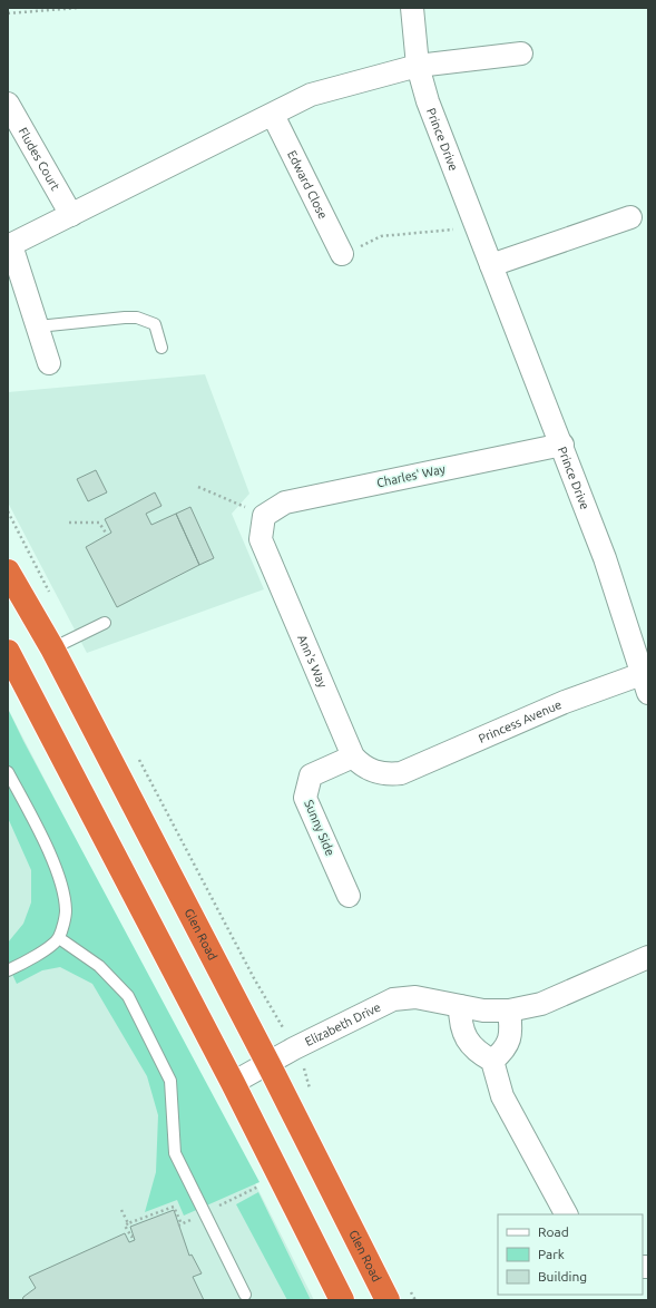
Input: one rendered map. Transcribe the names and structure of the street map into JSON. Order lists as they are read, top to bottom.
{
  "streets": {
    "highway": ["Glen Road"],
    "street": [
      "Prince Drive",
      "Fludes Court",
      "Edward Close",
      "Charles' Way",
      "Ann's Way",
      "Princess Avenue",
      "Sunny Side",
      "Elizabeth Drive"
    ]
  },
  "crossings": [
    ["Prince Drive", "Charles' Way"],
    ["Prince Drive", "Princess Avenue"],
    ["Charles' Way", "Ann's Way"],
    ["Ann's Way", "Princess Avenue"],
    ["Ann's Way", "Sunny Side"],
    ["Glen Road", "Elizabeth Drive"]
  ],
  "legend": ["Road", "Park", "Building"]
}
